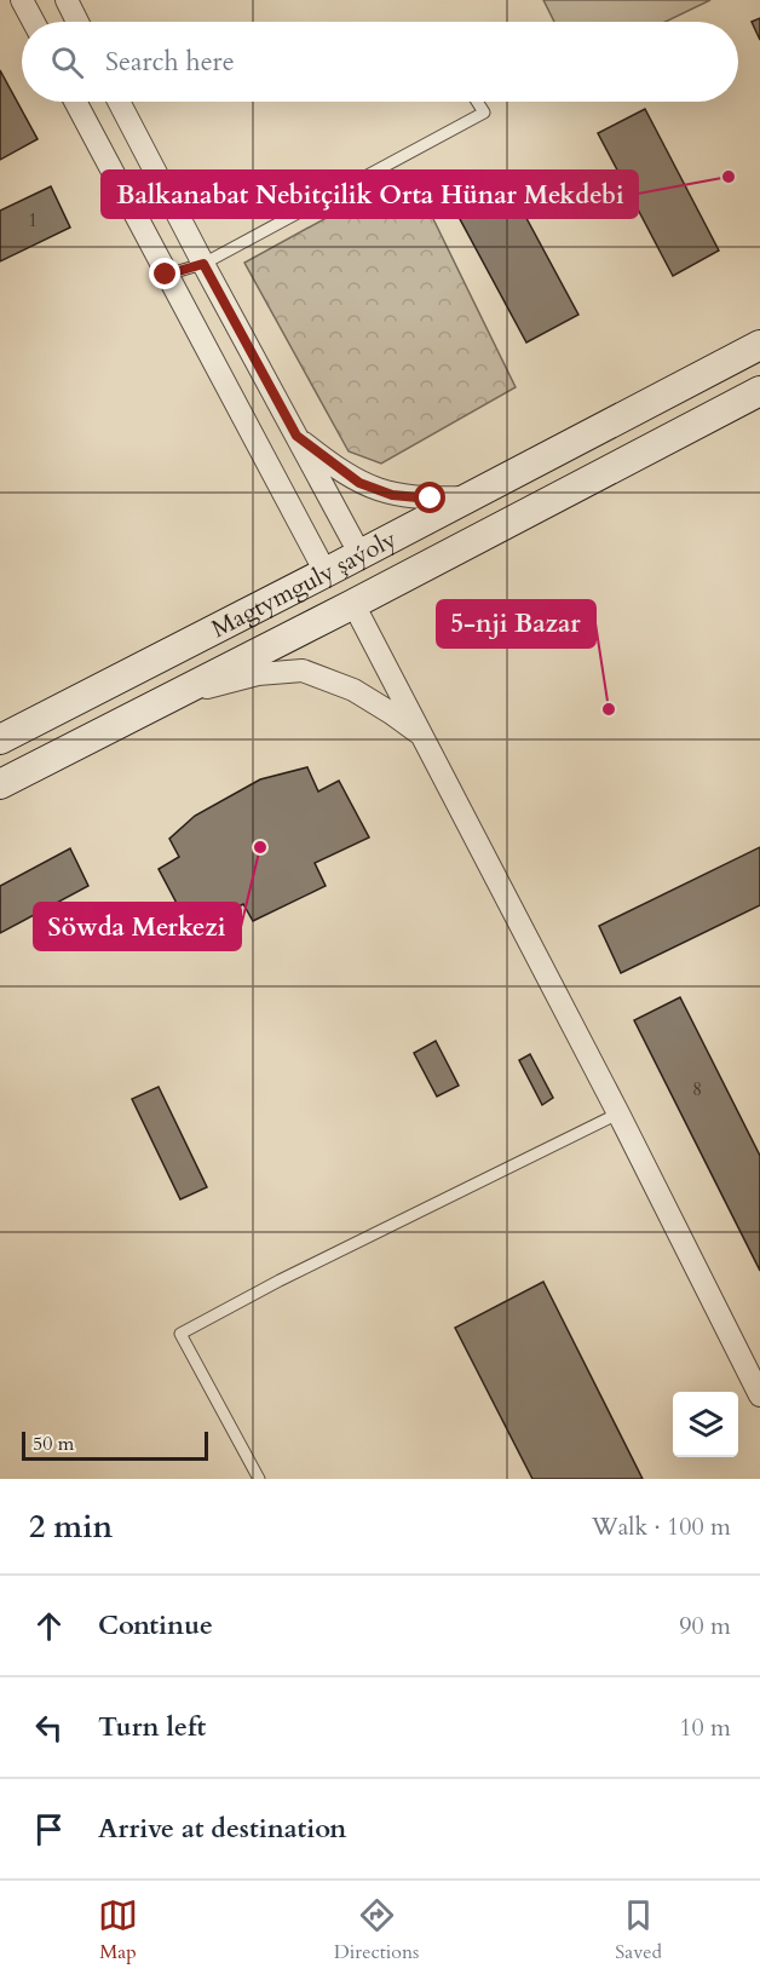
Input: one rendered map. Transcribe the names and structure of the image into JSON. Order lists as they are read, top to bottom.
{
  "streets": {
    "street": ["Magtymguly şaýoly"]
  },
  "places": ["Balkanabat Nebitçilik Orta Hünar Mekdebi", "5-nji Bazar", "Söwda Merkezi"],
  "house_numbers": ["1", "8"],
  "scale_bar": "50 m",
  "page": {
    "search": "Search here",
    "scale": "50 m",
    "heading": ["2 min", "Walk · 100 m"],
    "list": [
      ["Continue", "90 m"],
      ["Turn left", "10 m"],
      "Arrive at destination"
    ],
    "nav": ["Map", "Directions", "Saved"]
  }
}
